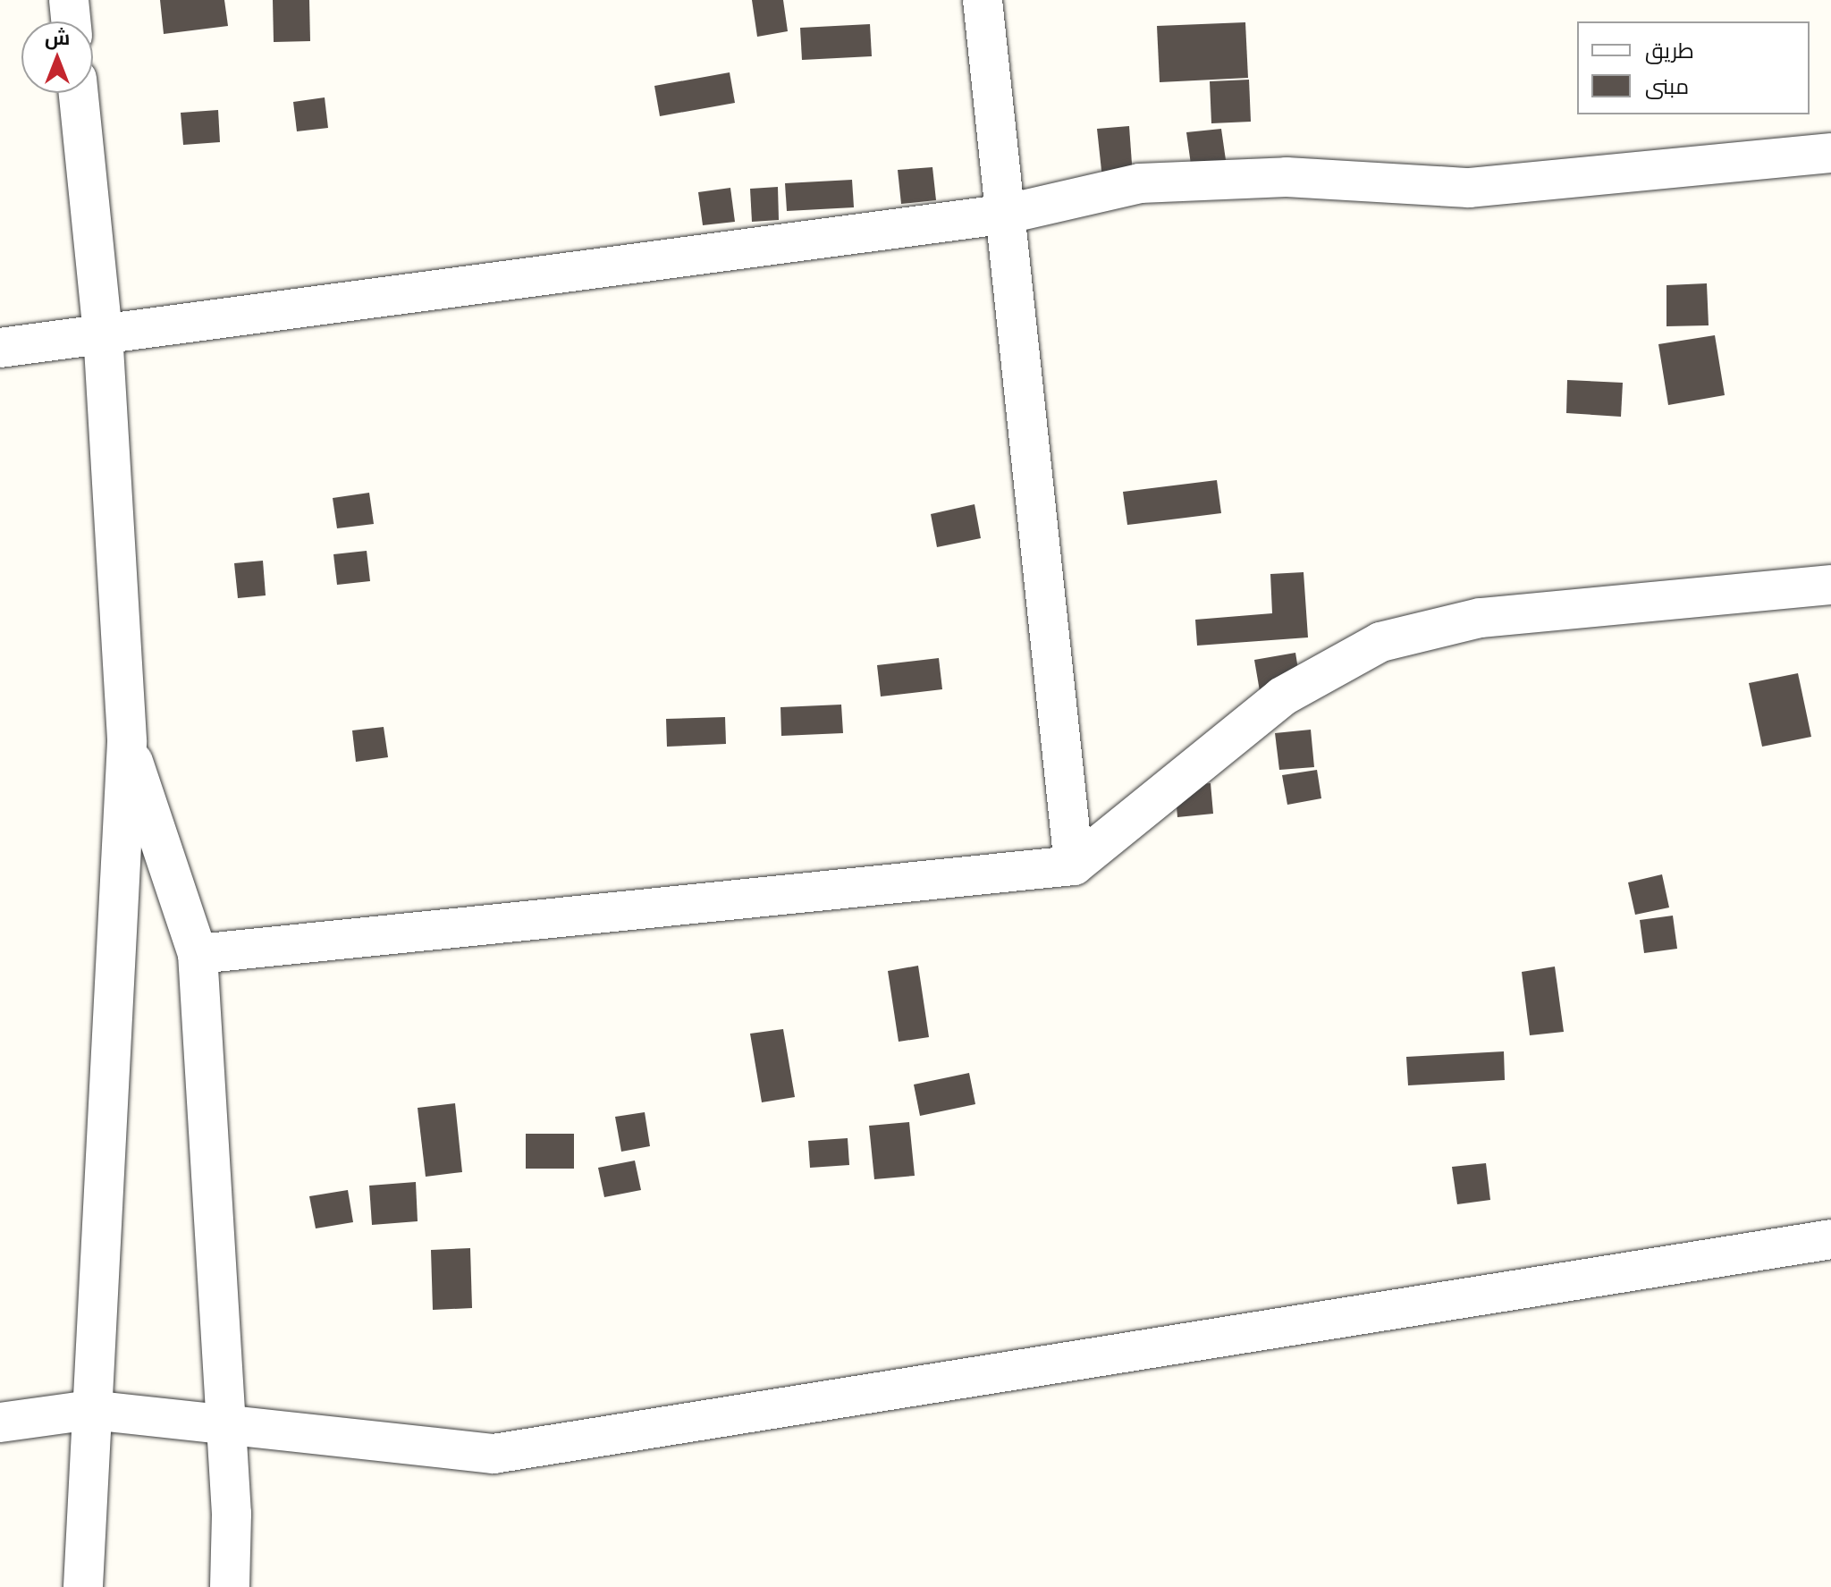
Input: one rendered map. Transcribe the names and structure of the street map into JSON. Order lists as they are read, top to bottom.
{
  "legend": ["طريق", "مبنى"],
  "north": "top"
}
